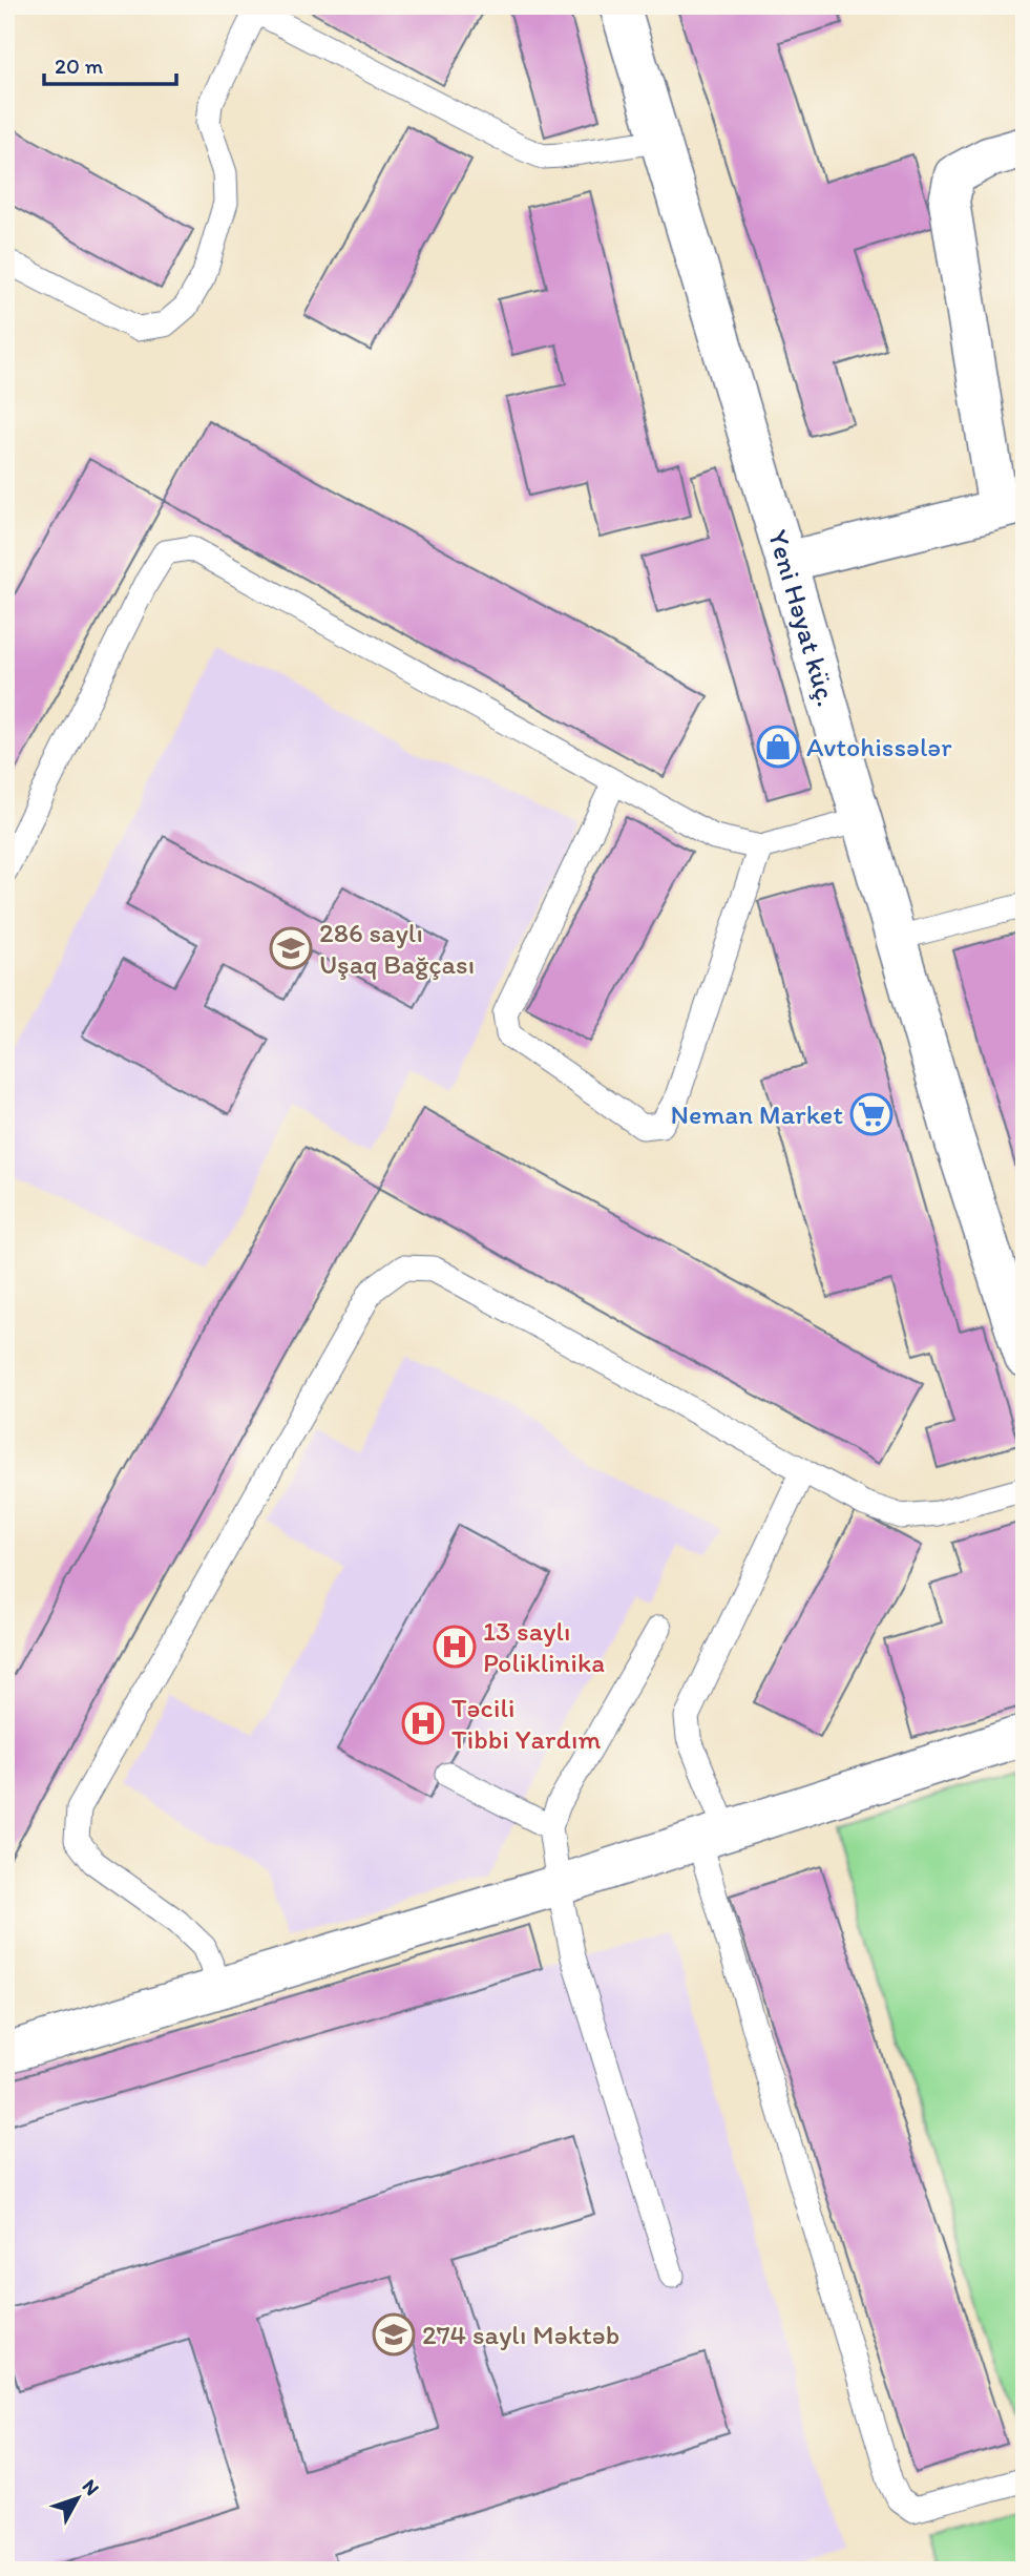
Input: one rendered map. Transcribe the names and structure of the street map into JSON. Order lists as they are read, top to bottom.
{
  "streets": {
    "street": ["Yeni Həyat küç."]
  },
  "places": {
    "shop": ["Avtohissələr"],
    "school or university": ["286 saylı Uşaq Bağçası", "274 saylı Məktəb"],
    "supermarket": ["Neman Market"],
    "hospital": ["13 saylı Poliklinika", "Təcili Tibbi Yardım"]
  },
  "scale_bar": "20 m",
  "north": "top right"
}
